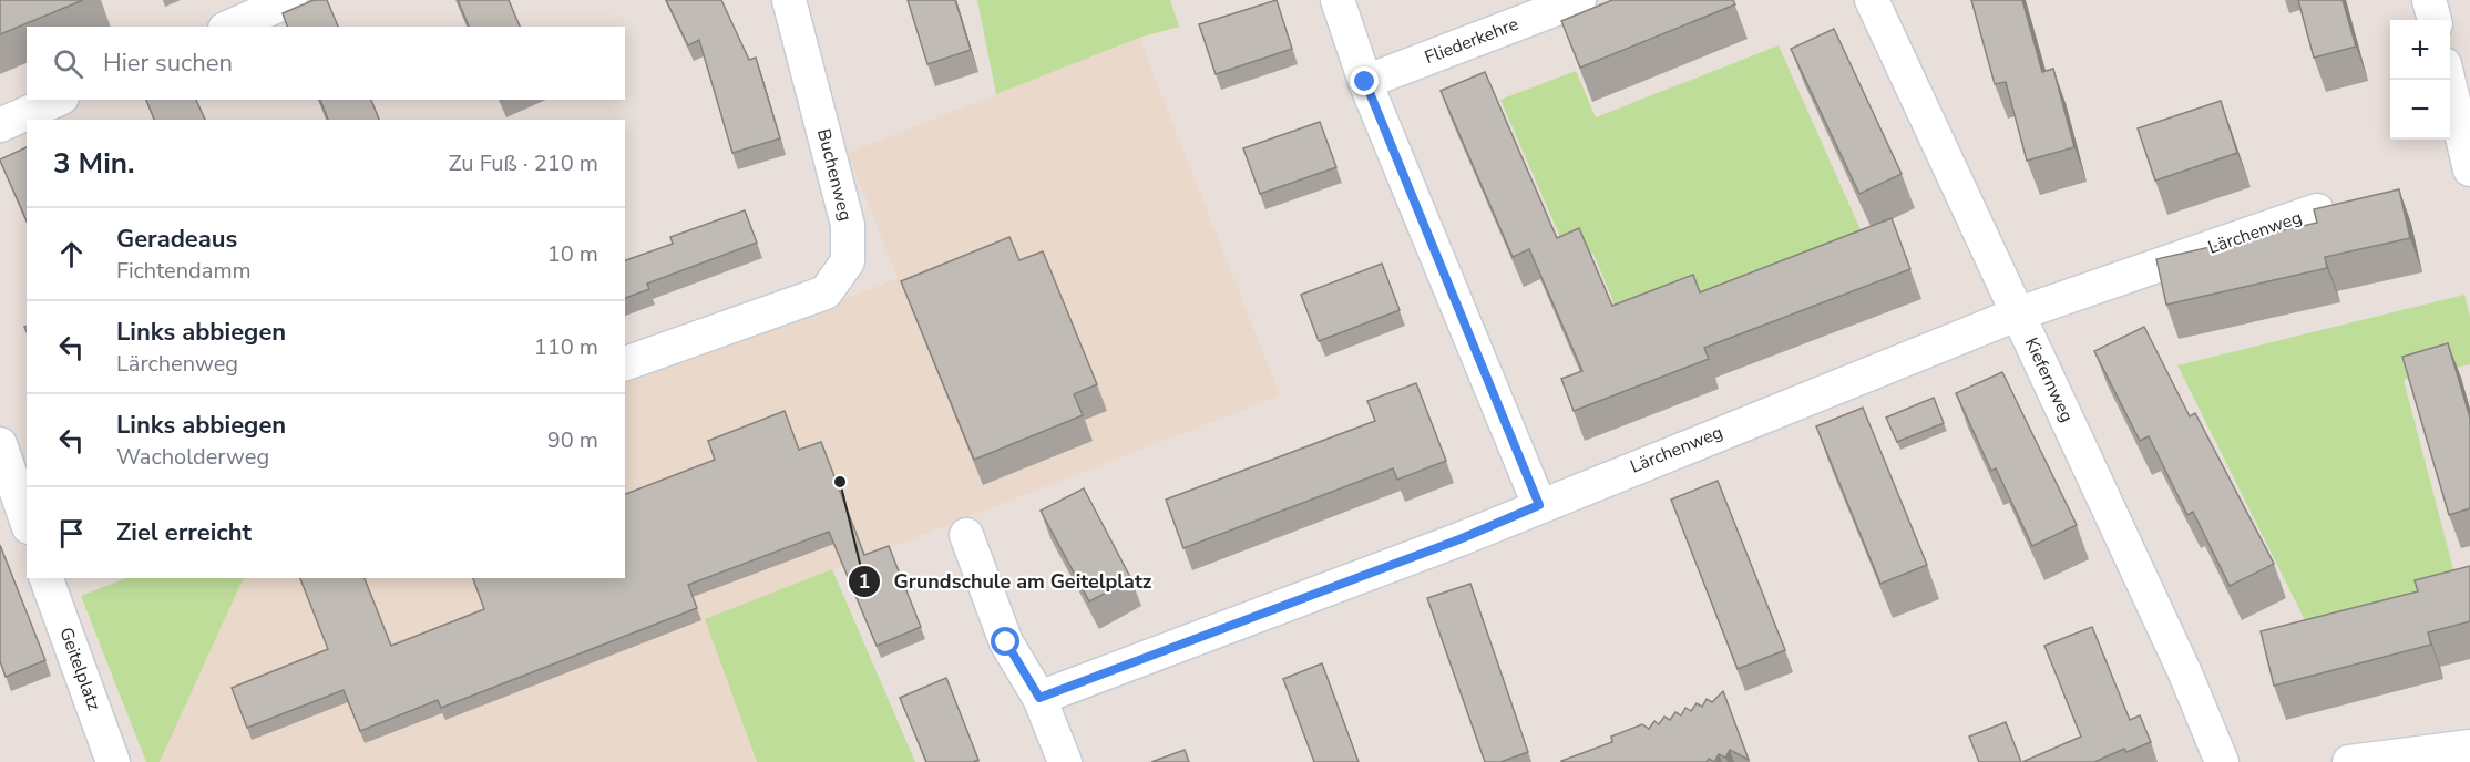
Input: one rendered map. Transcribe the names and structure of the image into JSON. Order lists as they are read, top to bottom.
{
  "streets": {
    "street": [
      "Fliederkehre",
      "Buchenweg",
      "Lärchenweg",
      "Kiefernweg",
      "Geitelplatz"
    ]
  },
  "crossings": [
    ["Lärchenweg", "Kiefernweg"]
  ],
  "places": ["Grundschule am Geitelplatz"],
  "page": {
    "map_buttons": ["+", "−"],
    "search": "Hier suchen",
    "heading": ["3 Min.", "Zu Fuß · 210 m"],
    "list": [
      ["Geradeaus", "Fichtendamm", "10 m"],
      ["Links abbiegen", "Lärchenweg", "110 m"],
      ["Links abbiegen", "Wacholderweg", "90 m"],
      "Ziel erreicht"
    ]
  }
}
